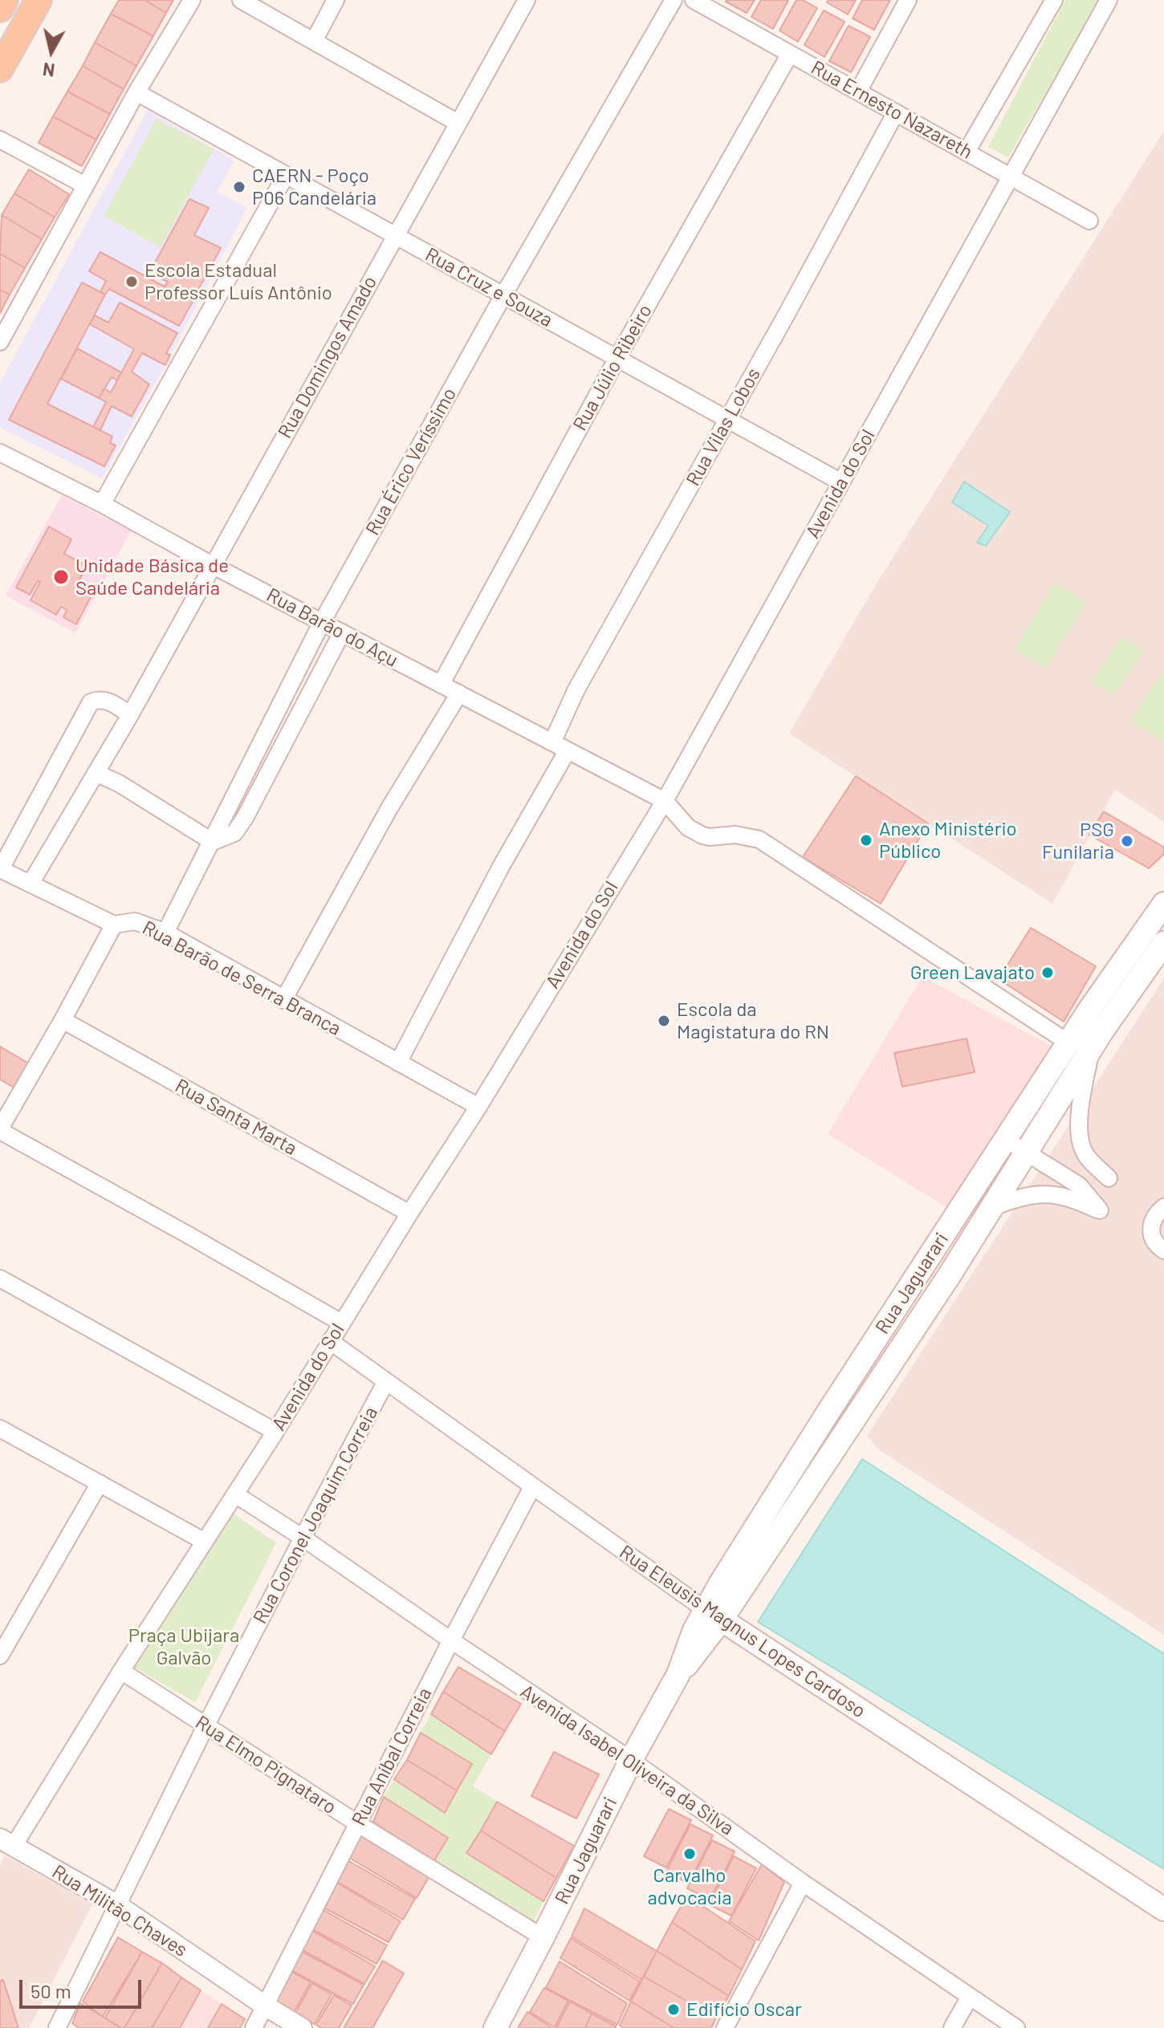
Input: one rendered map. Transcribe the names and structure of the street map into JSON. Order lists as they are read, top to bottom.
{
  "streets": {
    "main road": ["Rua Jaguarari", "Rua Eleusis Magnus Lopes Cardoso"],
    "street": [
      "Rua Ernesto Nazareth",
      "Rua Cruz e Souza",
      "Rua Domingos Amado",
      "Rua Júlio Ribeiro",
      "Rua Vilas Lobos",
      "Rua Érico Veríssimo",
      "Avenida do Sol",
      "Rua Barão do Açu",
      "Rua Barão de Serra Branca",
      "Rua Santa Marta",
      "Rua Coronel Joaquim Correia",
      "Rua Aníbal Correia",
      "Avenida Isabel Oliveira da Silva",
      "Rua Elmo Pignataro",
      "Rua Militão Chaves"
    ]
  },
  "crossings": [
    ["Rua Ernesto Nazareth", "Rua Júlio Ribeiro"],
    ["Rua Ernesto Nazareth", "Rua Vilas Lobos"],
    ["Rua Ernesto Nazareth", "Avenida do Sol"],
    ["Rua Cruz e Souza", "Rua Domingos Amado"],
    ["Rua Cruz e Souza", "Rua Júlio Ribeiro"],
    ["Rua Cruz e Souza", "Rua Vilas Lobos"],
    ["Rua Cruz e Souza", "Rua Érico Veríssimo"],
    ["Rua Cruz e Souza", "Avenida do Sol"],
    ["Rua Domingos Amado", "Rua Barão do Açu"],
    ["Rua Domingos Amado", "Rua Barão de Serra Branca"],
    ["Rua Júlio Ribeiro", "Rua Barão do Açu"],
    ["Rua Vilas Lobos", "Rua Barão do Açu"],
    ["Rua Érico Veríssimo", "Rua Barão do Açu"],
    ["Rua Érico Veríssimo", "Rua Barão de Serra Branca"],
    ["Avenida do Sol", "Rua Barão do Açu"],
    ["Avenida do Sol", "Rua Barão de Serra Branca"],
    ["Avenida do Sol", "Rua Santa Marta"],
    ["Avenida do Sol", "Rua Eleusis Magnus Lopes Cardoso"],
    ["Avenida do Sol", "Avenida Isabel Oliveira da Silva"],
    ["Avenida do Sol", "Rua Elmo Pignataro"],
    ["Avenida do Sol", "Rua Militão Chaves"],
    ["Rua Jaguarari", "Rua Eleusis Magnus Lopes Cardoso"],
    ["Rua Jaguarari", "Avenida Isabel Oliveira da Silva"],
    ["Rua Jaguarari", "Rua Elmo Pignataro"],
    ["Rua Coronel Joaquim Correia", "Rua Eleusis Magnus Lopes Cardoso"],
    ["Rua Coronel Joaquim Correia", "Avenida Isabel Oliveira da Silva"],
    ["Rua Coronel Joaquim Correia", "Rua Elmo Pignataro"],
    ["Rua Coronel Joaquim Correia", "Rua Militão Chaves"],
    ["Rua Eleusis Magnus Lopes Cardoso", "Rua Aníbal Correia"],
    ["Rua Aníbal Correia", "Avenida Isabel Oliveira da Silva"],
    ["Rua Aníbal Correia", "Rua Elmo Pignataro"],
    ["Rua Aníbal Correia", "Rua Militão Chaves"]
  ],
  "parks": ["Praça Ubijara Galvão"],
  "places": [
    "CAERN - Poço P06 Candelária",
    "Escola Estadual Professor Luís Antônio",
    "Unidade Básica de Saúde Candelária",
    "Anexo Ministério Público",
    "PSG Funilaria",
    "Green Lavajato",
    "Escola da Magistatura do RN",
    "Carvalho advocacia",
    "Edifício Oscar"
  ],
  "scale_bar": "50 m",
  "north": "bottom"
}
